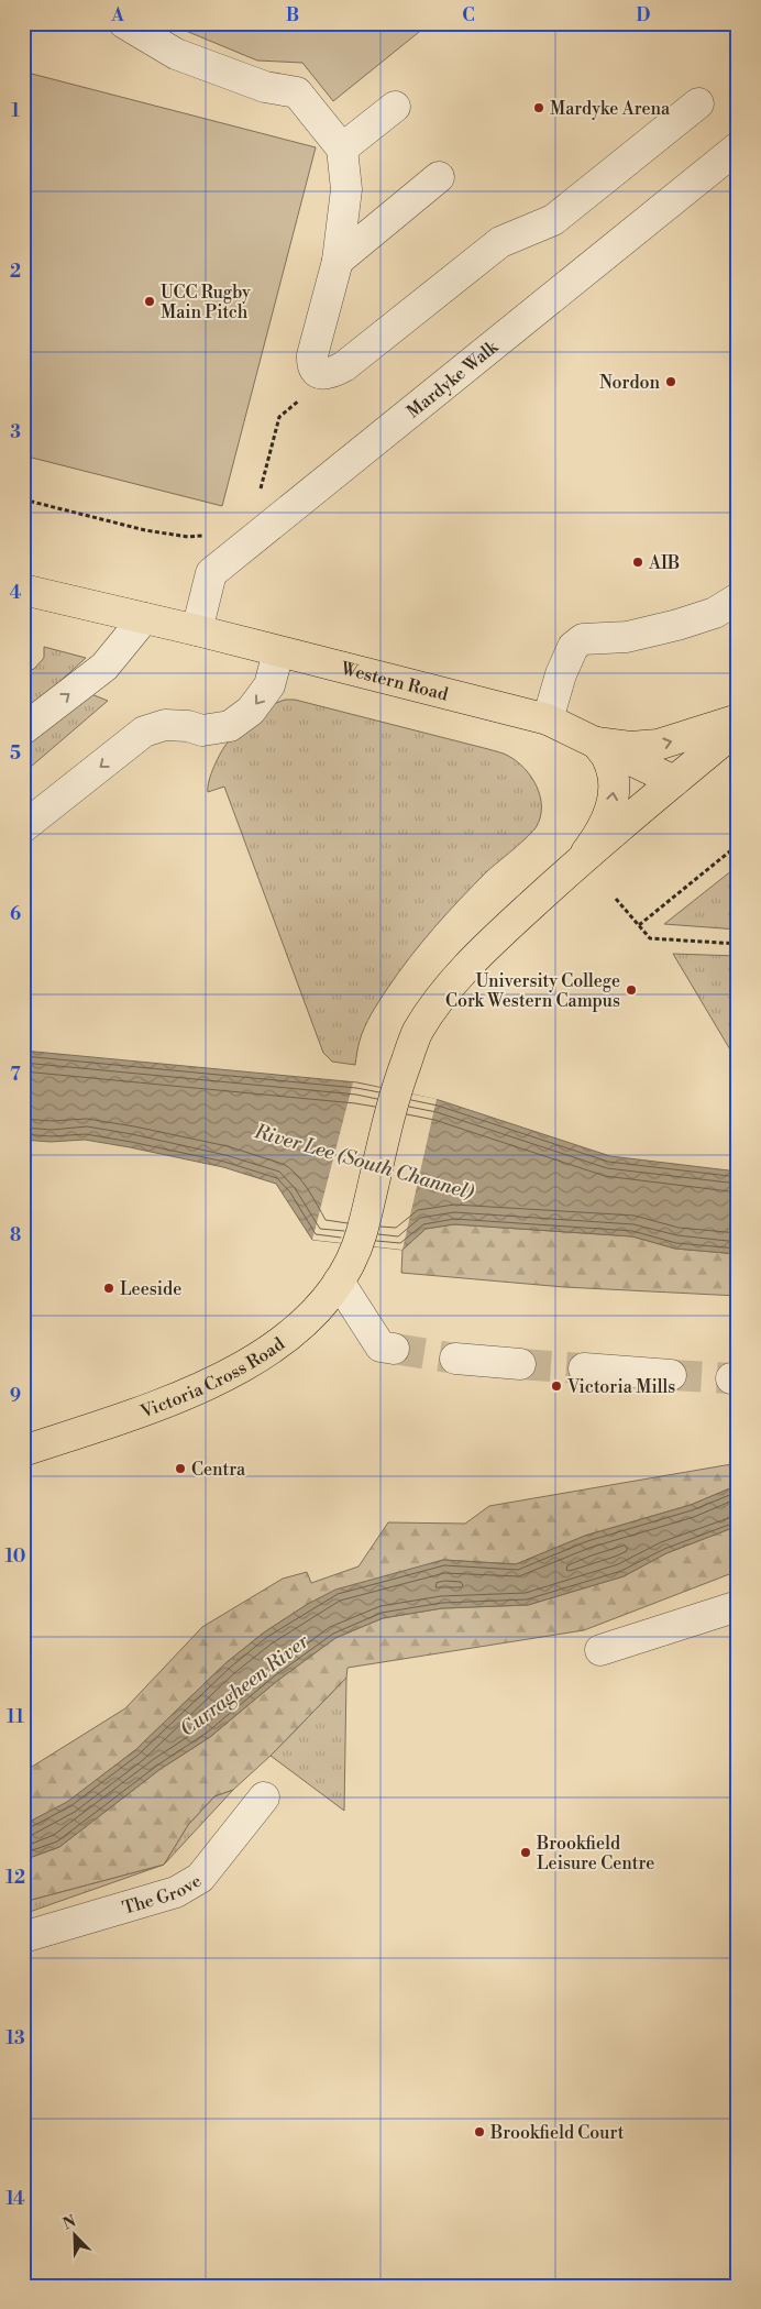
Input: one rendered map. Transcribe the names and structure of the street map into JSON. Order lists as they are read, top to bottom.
{
  "streets": {
    "main road": ["Western Road", "Victoria Cross Road"],
    "street": ["Mardyke Walk", "The Grove"]
  },
  "crossings": [
    ["Mardyke Walk", "Western Road"]
  ],
  "water": ["River Lee (South Channel)", "Curragheen River"],
  "places": [
    "Mardyke Arena",
    "UCC Rugby Main Pitch",
    "Nordon",
    "AIB",
    "University College Cork Western Campus",
    "Leeside",
    "Victoria Mills",
    "Centra",
    "Brookfield Leisure Centre",
    "Brookfield Court"
  ],
  "north": "top left",
  "grid": {
    "columns": [
      "A",
      "B",
      "C",
      "D"
    ],
    "rows": [
      "1",
      "2",
      "3",
      "4",
      "5",
      "6",
      "7",
      "8",
      "9",
      "10",
      "11",
      "12",
      "13",
      "14"
    ]
  }
}
